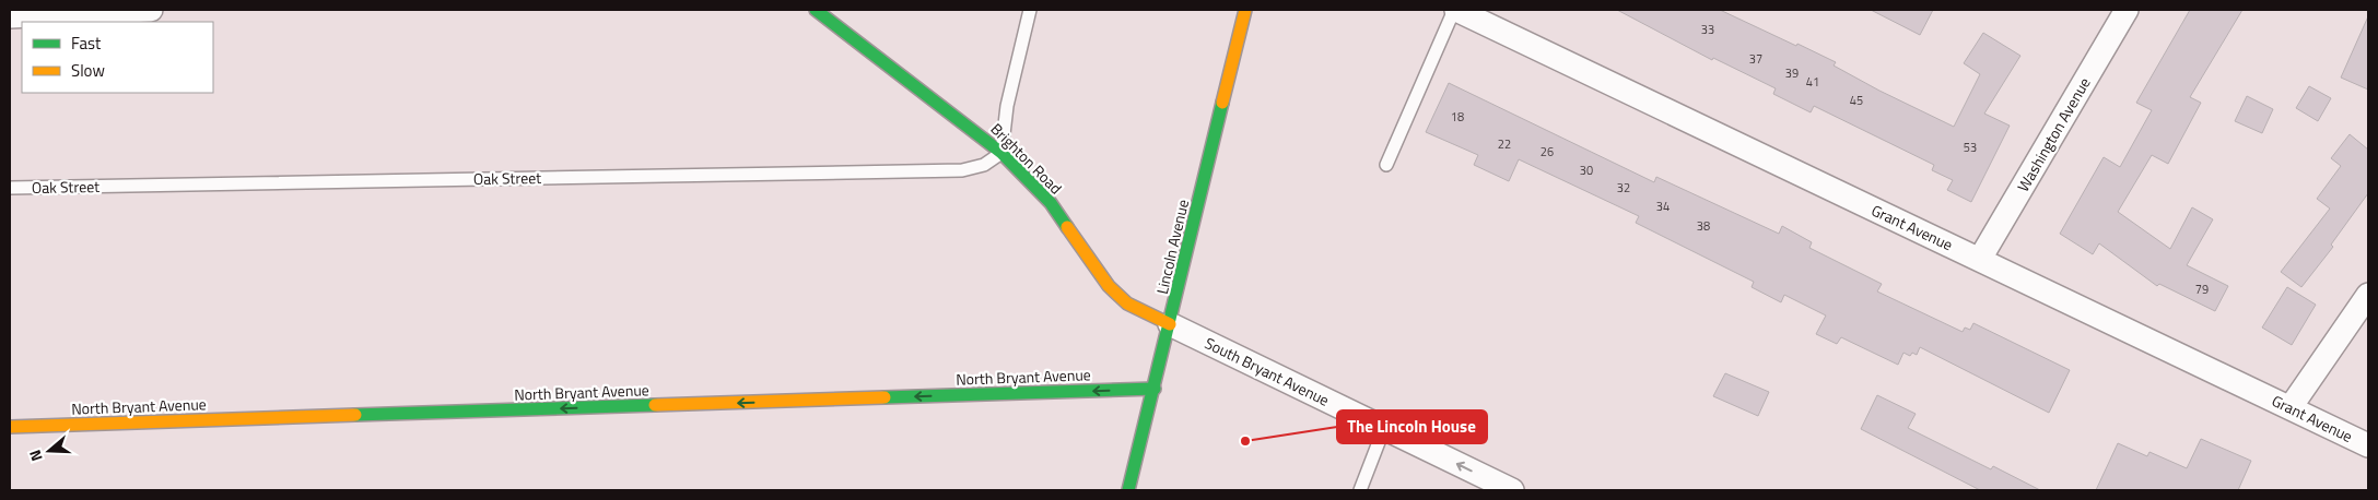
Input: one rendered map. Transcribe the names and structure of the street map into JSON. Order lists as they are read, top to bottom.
{
  "streets": {
    "street": [
      "Washington Avenue",
      "Brighton Road",
      "Grant Avenue",
      "Lincoln Avenue",
      "South Bryant Avenue",
      "North Bryant Avenue"
    ],
    "lane": ["Oak Street"]
  },
  "crossings": [
    ["Washington Avenue", "Grant Avenue"],
    ["Brighton Road", "Oak Street"],
    ["Brighton Road", "Lincoln Avenue"],
    ["Brighton Road", "South Bryant Avenue"],
    ["Lincoln Avenue", "South Bryant Avenue"],
    ["Lincoln Avenue", "North Bryant Avenue"]
  ],
  "one_way": ["South Bryant Avenue", "North Bryant Avenue"],
  "places": ["The Lincoln House"],
  "house_numbers": [
    "33",
    "37",
    "39",
    "41",
    "45",
    "18",
    "22",
    "53",
    "26",
    "30",
    "32",
    "34",
    "38",
    "79"
  ],
  "legend": ["Fast", "Slow"],
  "north": "left"
}
